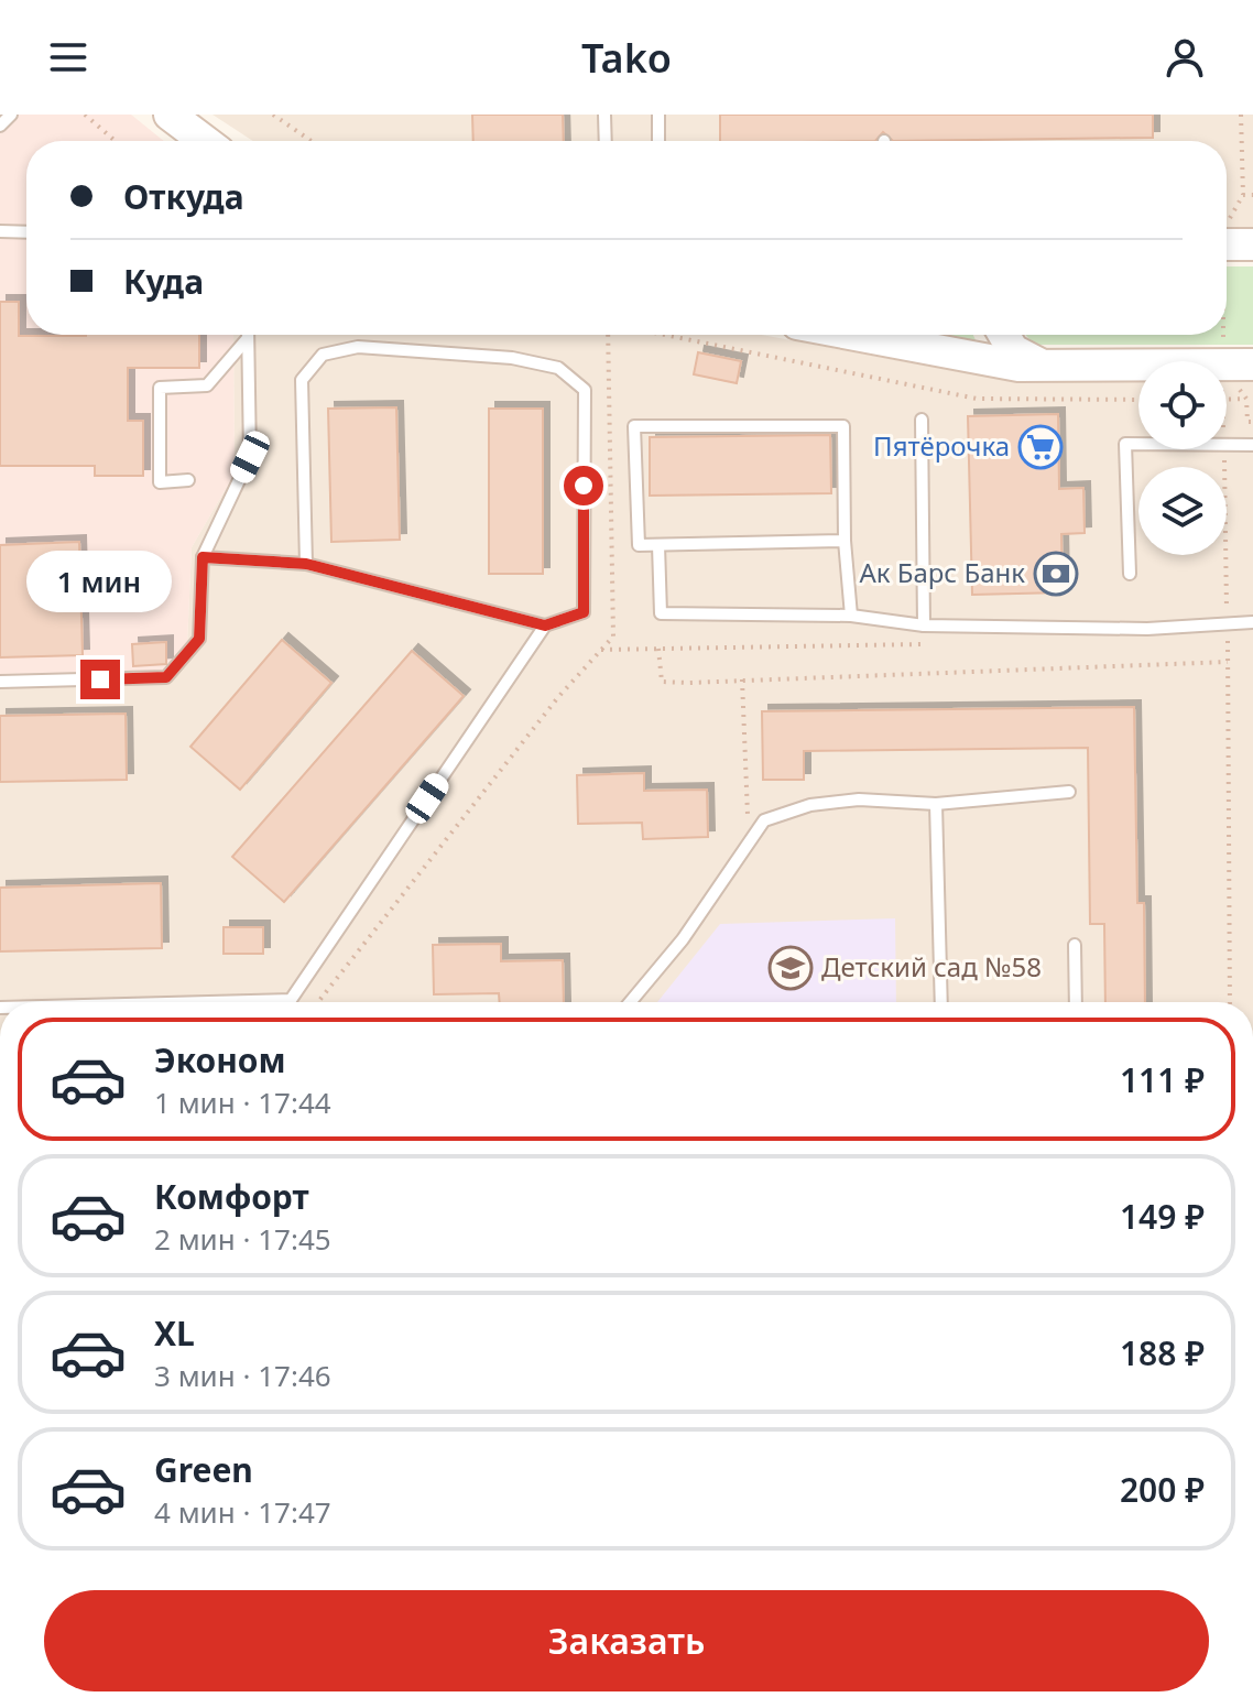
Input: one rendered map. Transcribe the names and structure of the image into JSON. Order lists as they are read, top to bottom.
{
  "places": {
    "supermarket": ["Пятёрочка"],
    "bank": ["Ак Барс Банк"],
    "school or university": ["Детский сад №58"]
  },
  "page": {
    "header": "Tako",
    "banner": ["Откуда", "Куда"],
    "bubble": "1 мин",
    "list": [
      {
        "name": "Эконом",
        "note": "1 мин · 17:44",
        "value": "111 ₽"
      },
      {
        "name": "Комфорт",
        "note": "2 мин · 17:45",
        "value": "149 ₽"
      },
      {
        "name": "XL",
        "note": "3 мин · 17:46",
        "value": "188 ₽"
      },
      {
        "name": "Green",
        "note": "4 мин · 17:47",
        "value": "200 ₽"
      }
    ],
    "buttons": "Заказать"
  }
}
